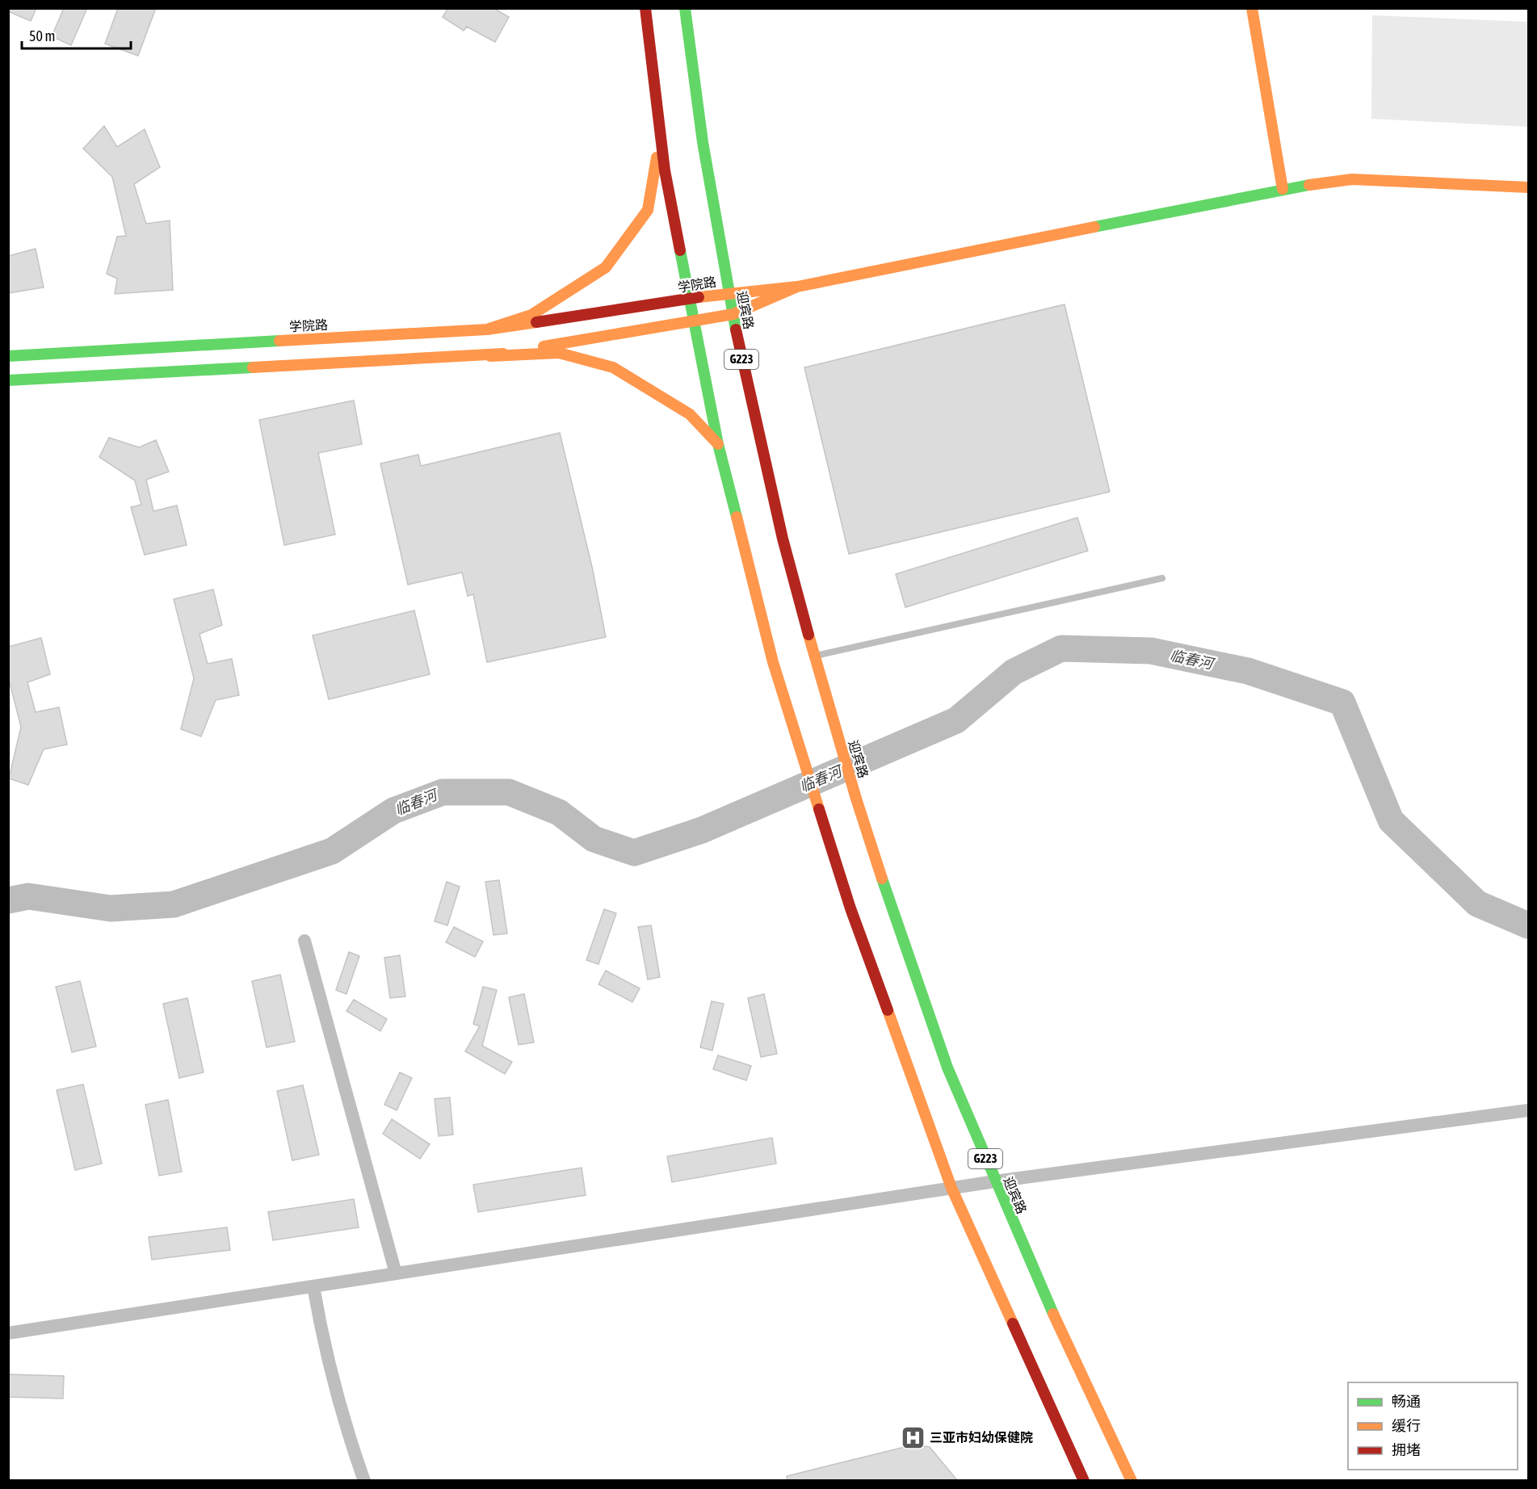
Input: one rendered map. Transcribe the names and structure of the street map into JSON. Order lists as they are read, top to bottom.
{
  "streets": {
    "main road": ["学院路", "迎宾路", "G223"]
  },
  "crossings": [
    ["学院路", "迎宾路"]
  ],
  "water": ["临春河"],
  "places": {
    "hospital": ["三亚市妇幼保健院"]
  },
  "legend": ["畅通", "缓行", "拥堵"],
  "scale_bar": "50 m"
}
